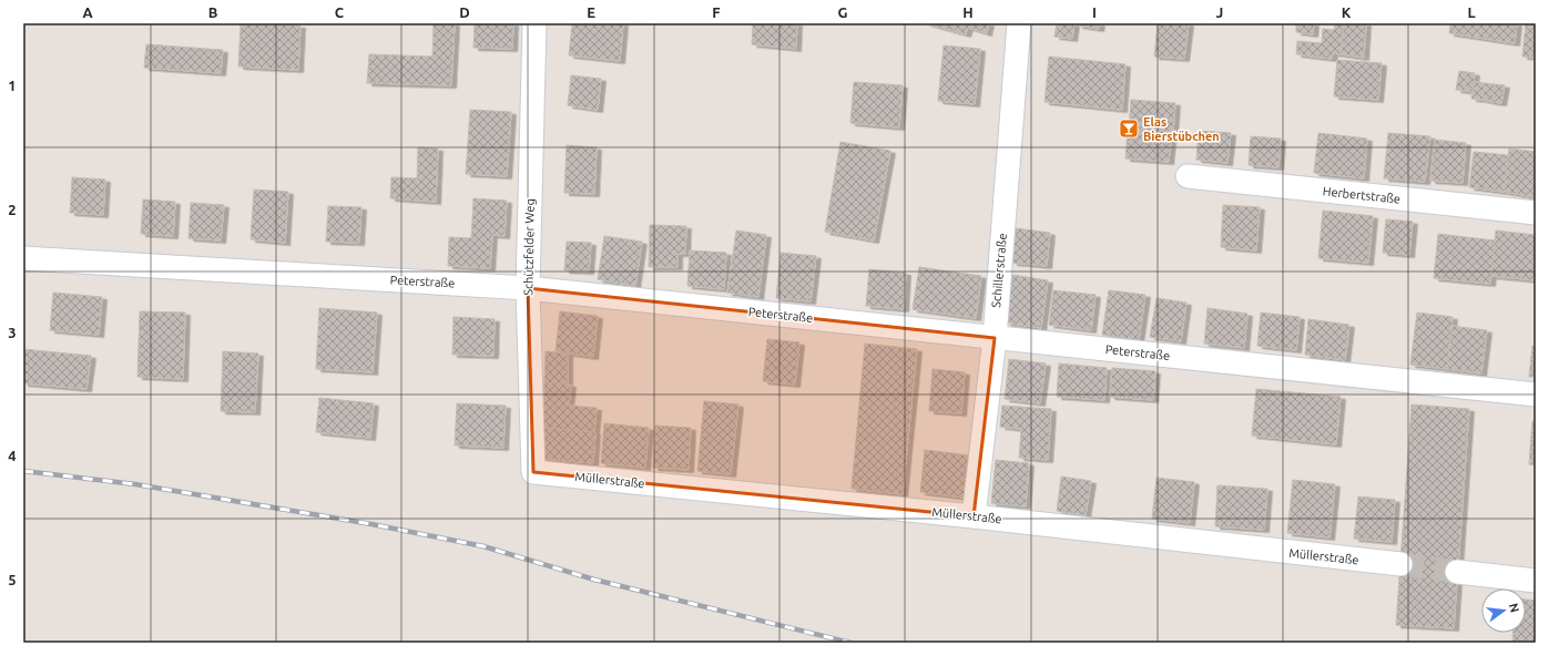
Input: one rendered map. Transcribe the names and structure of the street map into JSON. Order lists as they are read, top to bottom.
{
  "streets": {
    "street": [
      "Herbertstraße",
      "Schützfelder Weg",
      "Schillerstraße",
      "Peterstraße",
      "Müllerstraße"
    ]
  },
  "crossings": [
    ["Schützfelder Weg", "Peterstraße"],
    ["Schützfelder Weg", "Müllerstraße"],
    ["Schillerstraße", "Peterstraße"],
    ["Schillerstraße", "Müllerstraße"]
  ],
  "places": {
    "bar": ["Elas Bierstübchen"]
  },
  "north": "right",
  "grid": {
    "columns": [
      "A",
      "B",
      "C",
      "D",
      "E",
      "F",
      "G",
      "H",
      "I",
      "J",
      "K",
      "L"
    ],
    "rows": [
      "1",
      "2",
      "3",
      "4",
      "5"
    ]
  }
}
